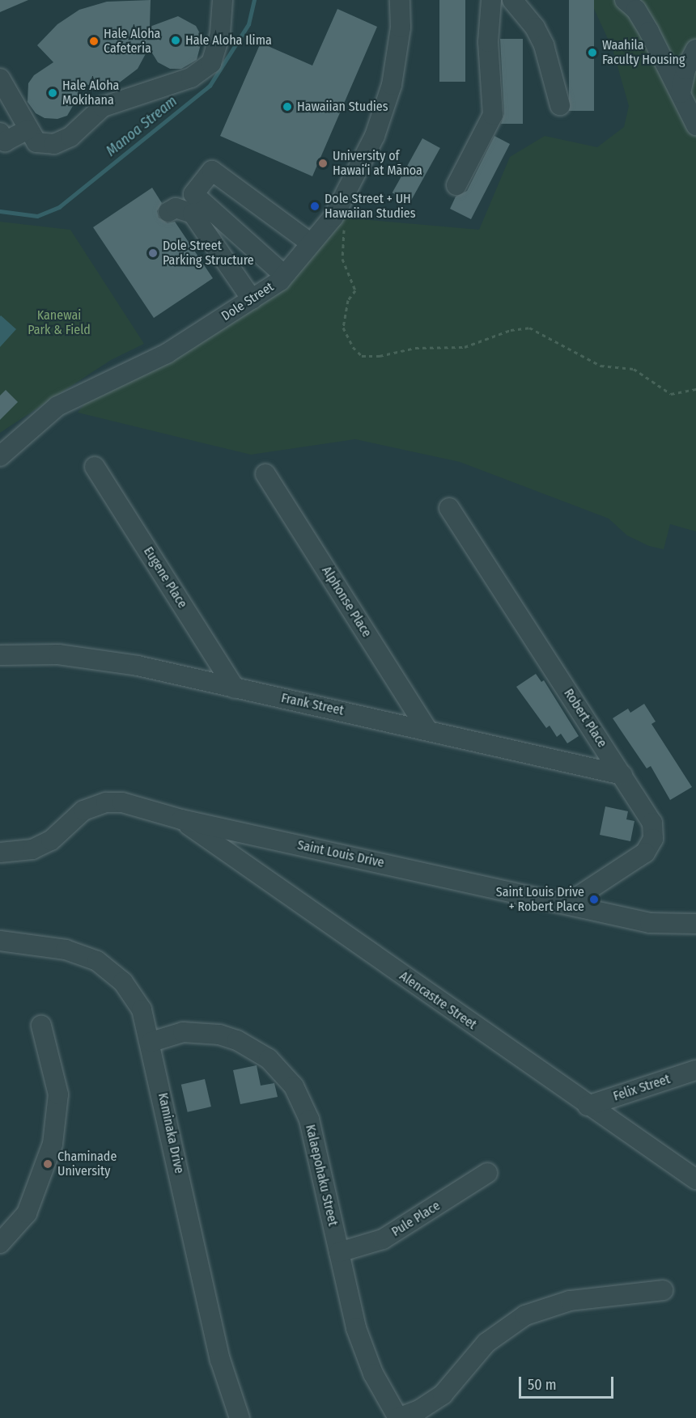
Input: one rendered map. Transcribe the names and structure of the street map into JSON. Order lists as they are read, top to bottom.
{
  "streets": {
    "street": [
      "Dole Street",
      "Eugene Place",
      "Alphonse Place",
      "Frank Street",
      "Robert Place",
      "Saint Louis Drive",
      "Alencastre Street",
      "Felix Street",
      "Kaminaka Drive",
      "Kalaepohaku Street",
      "Pule Place"
    ]
  },
  "crossings": [
    ["Eugene Place", "Frank Street"],
    ["Alphonse Place", "Frank Street"],
    ["Frank Street", "Robert Place"],
    ["Robert Place", "Saint Louis Drive"],
    ["Saint Louis Drive", "Alencastre Street"],
    ["Alencastre Street", "Felix Street"],
    ["Kaminaka Drive", "Kalaepohaku Street"],
    ["Kalaepohaku Street", "Pule Place"]
  ],
  "water": ["Manoa Stream"],
  "parks": ["Kanewai Park & Field"],
  "places": [
    "Hale Aloha Ilima",
    "Hale Aloha Cafeteria",
    "Waahila Faculty Housing",
    "Hale Aloha Mokihana",
    "Hawaiian Studies",
    "University of Hawaiʻi at Mānoa",
    "Dole Street + UH Hawaiian Studies",
    "Dole Street Parking Structure",
    "Saint Louis Drive + Robert Place",
    "Chaminade University"
  ],
  "scale_bar": "50 m"
}
